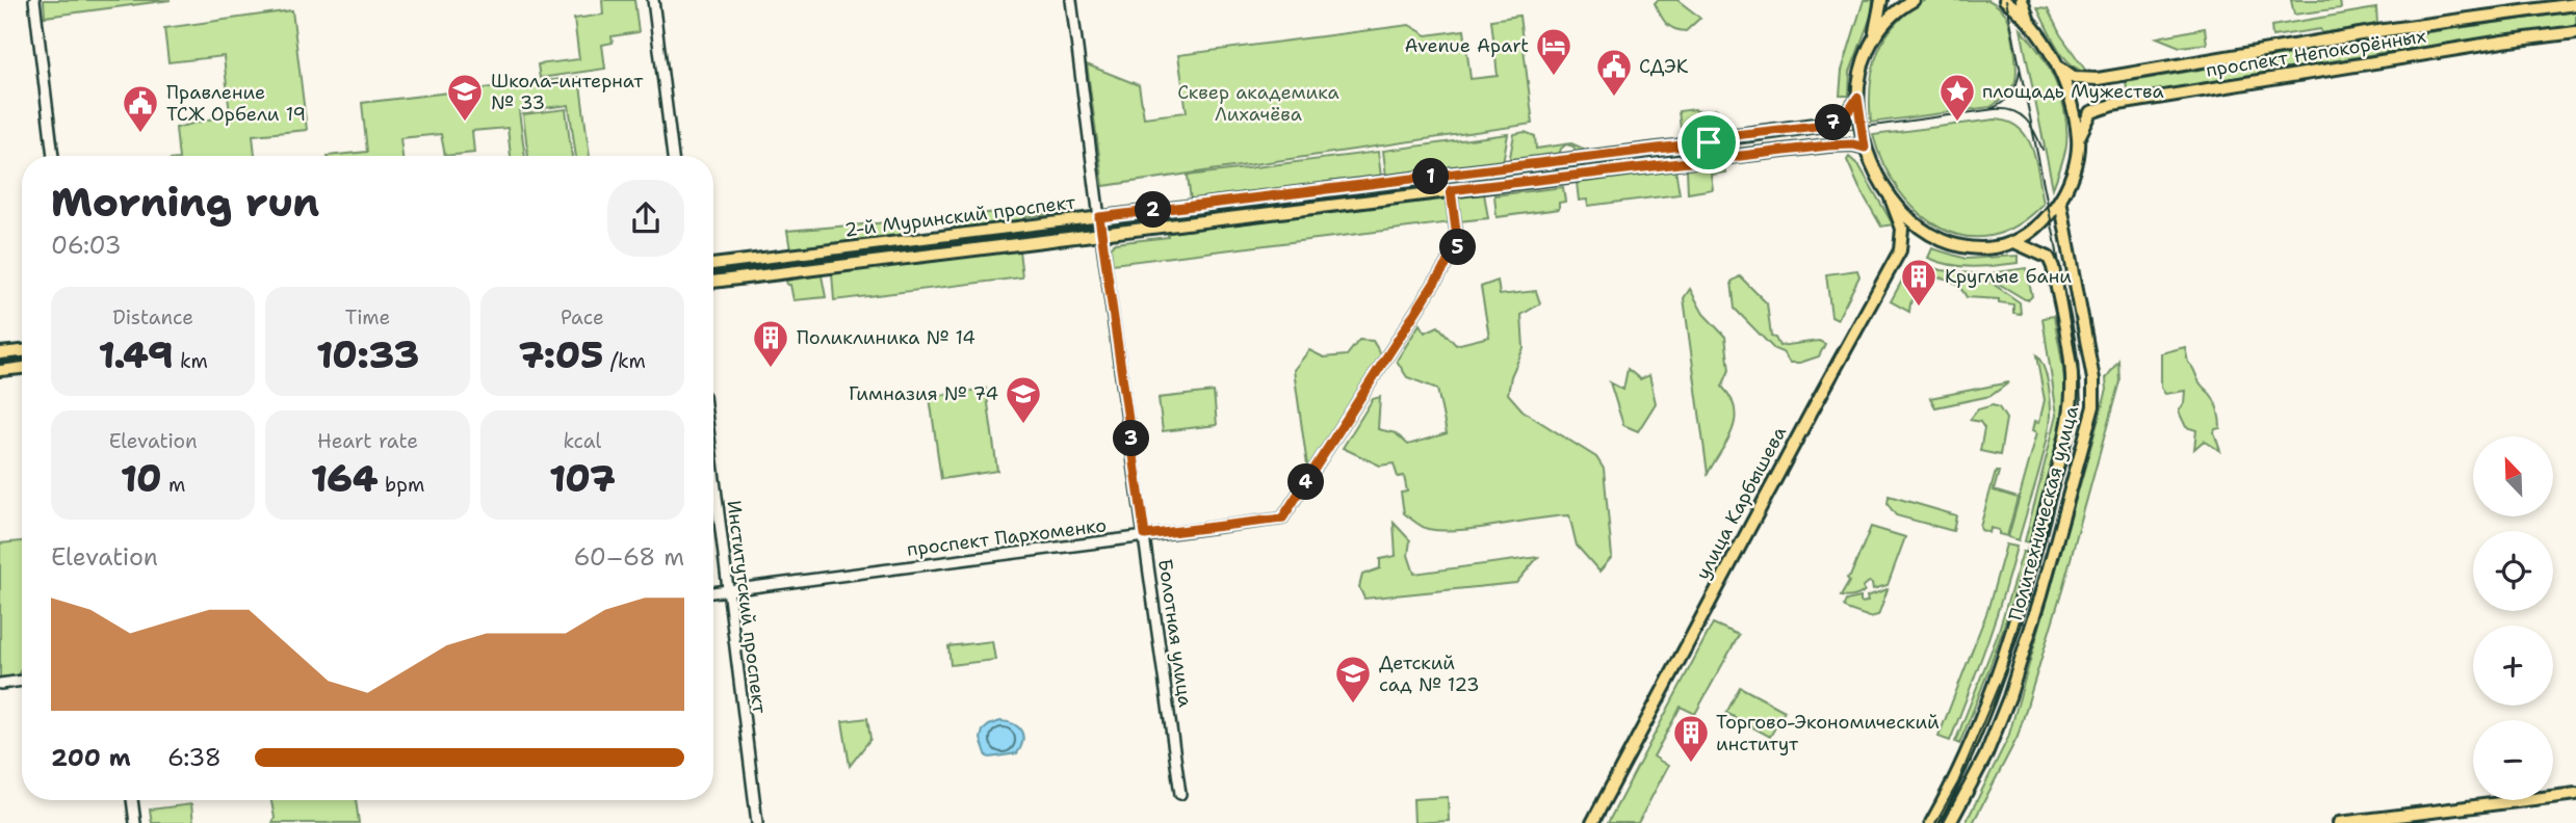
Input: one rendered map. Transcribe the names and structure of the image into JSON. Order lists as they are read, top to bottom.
{
  "streets": {
    "main road": [
      "проспект Непокорённых",
      "2-й Муринский проспект",
      "улица Карбышева",
      "Политехническая улица"
    ],
    "street": ["проспект Пархоменко", "Институтский проспект", "Болотная улица"]
  },
  "crossings": [
    ["2-й Муринский проспект", "проспект Пархоменко"],
    ["2-й Муринский проспект", "Болотная улица"],
    ["проспект Пархоменко", "Институтский проспект"],
    ["проспект Пархоменко", "Болотная улица"]
  ],
  "parks": ["Сквер академика Лихачёва"],
  "places": {
    "hotel": ["Avenue Apart"],
    "public building": ["СДЭК", "Правление ТСЖ Орбели 19"],
    "school or university": ["Школа-интернат № 33", "Гимназия № 74", "Детский сад № 123"],
    "place": ["площадь Мужества"],
    "building": ["Круглые бани", "Поликлиника № 14", "Торгово-Экономический институт"]
  },
  "north": "top left",
  "page": {
    "pins": [
      "7",
      "1",
      "2",
      "5",
      "3",
      "4"
    ],
    "heading": ["Morning run", "06:03"],
    "stats": [
      ["Distance", "1.49 km"],
      ["Time", "10:33"],
      ["Pace", "7:05 /km"],
      ["Elevation", "10 m"],
      ["Heart rate", "164 bpm"],
      ["kcal", "107"]
    ],
    "map_buttons": ["+", "−"],
    "chart": ["Elevation", "60–68 m"],
    "list": [
      {
        "name": "200 m",
        "note": "6:38"
      }
    ]
  }
}
